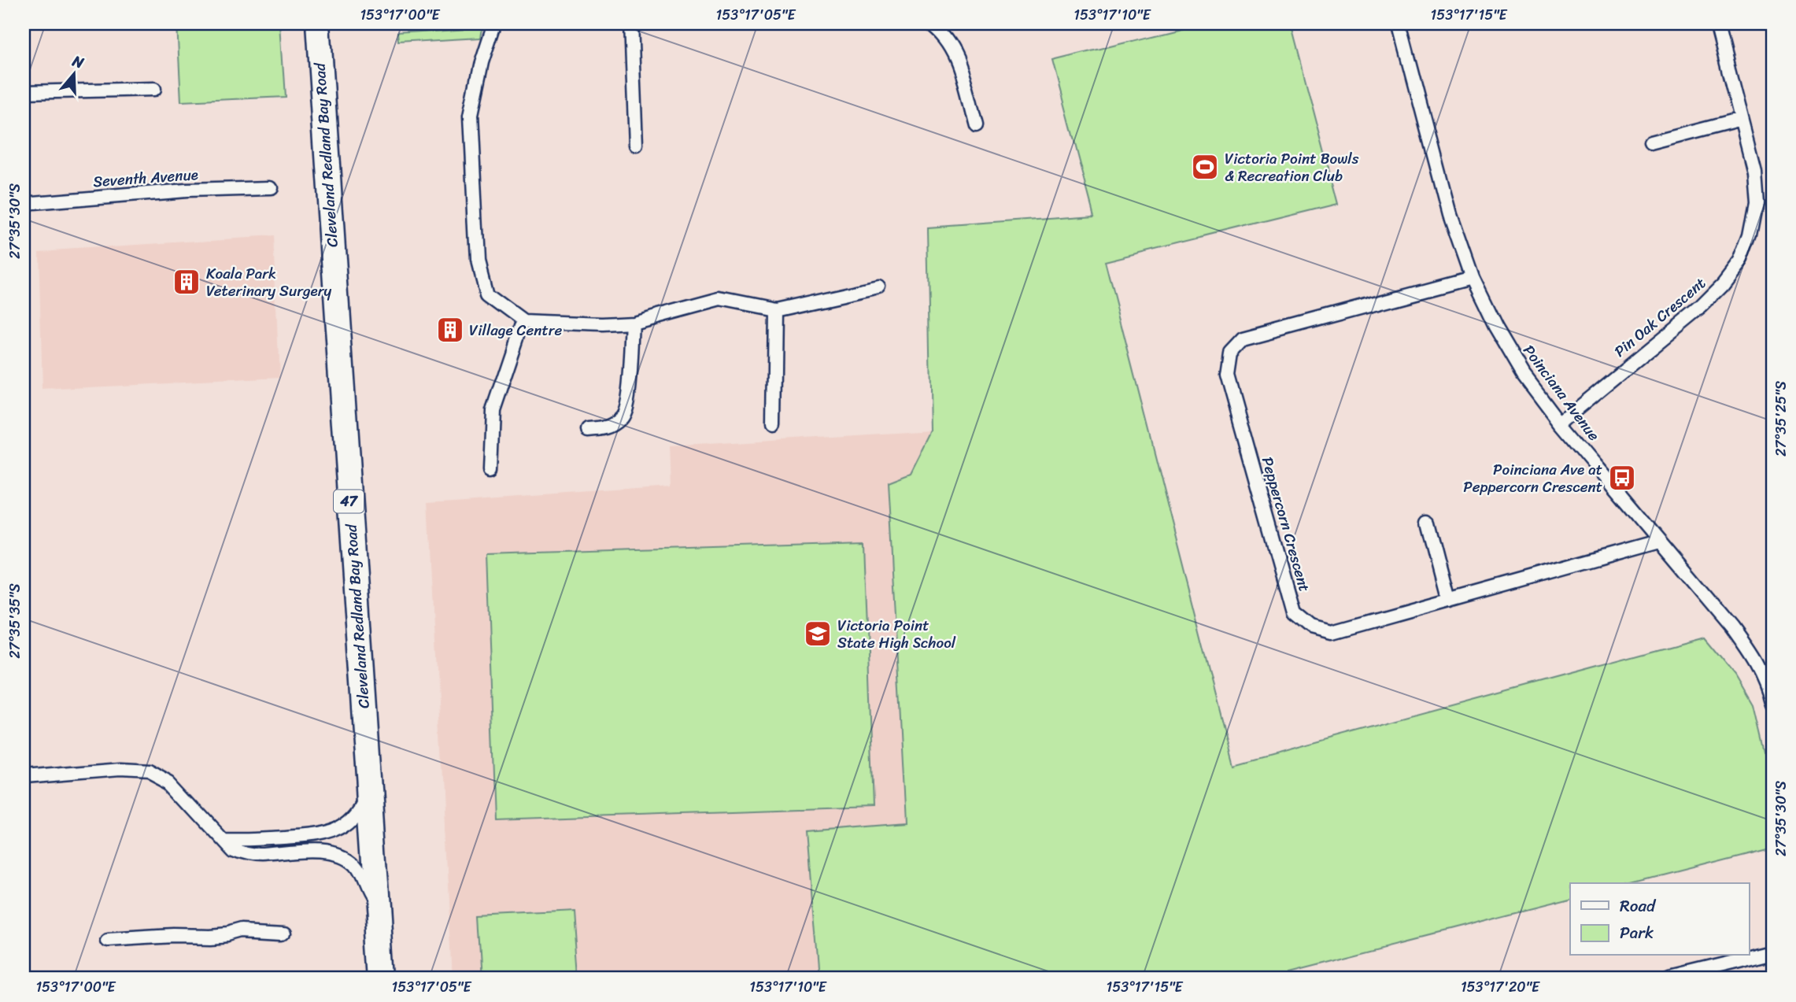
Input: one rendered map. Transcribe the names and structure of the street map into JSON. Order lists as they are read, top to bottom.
{
  "streets": {
    "highway": ["Cleveland Redland Bay Road", "47"],
    "street": [
      "Seventh Avenue",
      "Pin Oak Crescent",
      "Poinciana Avenue",
      "Peppercorn Crescent"
    ]
  },
  "crossings": [
    ["Pin Oak Crescent", "Poinciana Avenue"],
    ["Poinciana Avenue", "Peppercorn Crescent"]
  ],
  "places": {
    "sports": ["Victoria Point Bowls & Recreation Club"],
    "building": ["Koala Park Veterinary Surgery", "Village Centre"],
    "bus stop": ["Poinciana Ave at Peppercorn Crescent"],
    "school or university": ["Victoria Point State High School"]
  },
  "legend": ["Road", "Park"],
  "north": "top",
  "coordinates": [
    "153°17'00\"E",
    "153°17'05\"E",
    "153°17'10\"E",
    "153°17'15\"E",
    "27°35'30\"S",
    "27°35'25\"S",
    "27°35'35\"S",
    "153°17'20\"E"
  ]
}
